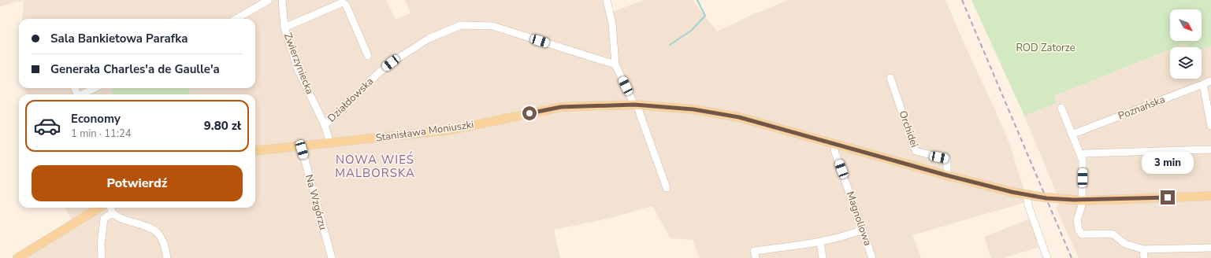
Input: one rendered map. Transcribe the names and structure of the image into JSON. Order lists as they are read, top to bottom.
{
  "streets": {
    "main road": ["Stanisława Moniuszki"],
    "street": [
      "Zwierzyniecka",
      "Działdowska",
      "Poznańska",
      "Orchidei",
      "Na Wzgórzu",
      "Magnoliowa"
    ]
  },
  "crossings": [
    ["Zwierzyniecka", "Działdowska"],
    ["Działdowska", "Stanisława Moniuszki"],
    ["Orchidei", "Stanisława Moniuszki"],
    ["Stanisława Moniuszki", "Na Wzgórzu"],
    ["Stanisława Moniuszki", "Magnoliowa"]
  ],
  "districts": ["NOWA WIEŚ MALBORSKA"],
  "parks": ["ROD Zatorze"],
  "north": "bottom right",
  "page": {
    "banner": ["Sala Bankietowa Parafka", "Generała Charles'a de Gaulle'a"],
    "list": [
      {
        "name": "Economy",
        "note": "1 min · 11:24",
        "value": "9.80 zł"
      }
    ],
    "bubble": "3 min",
    "buttons": "Potwierdź"
  }
}
